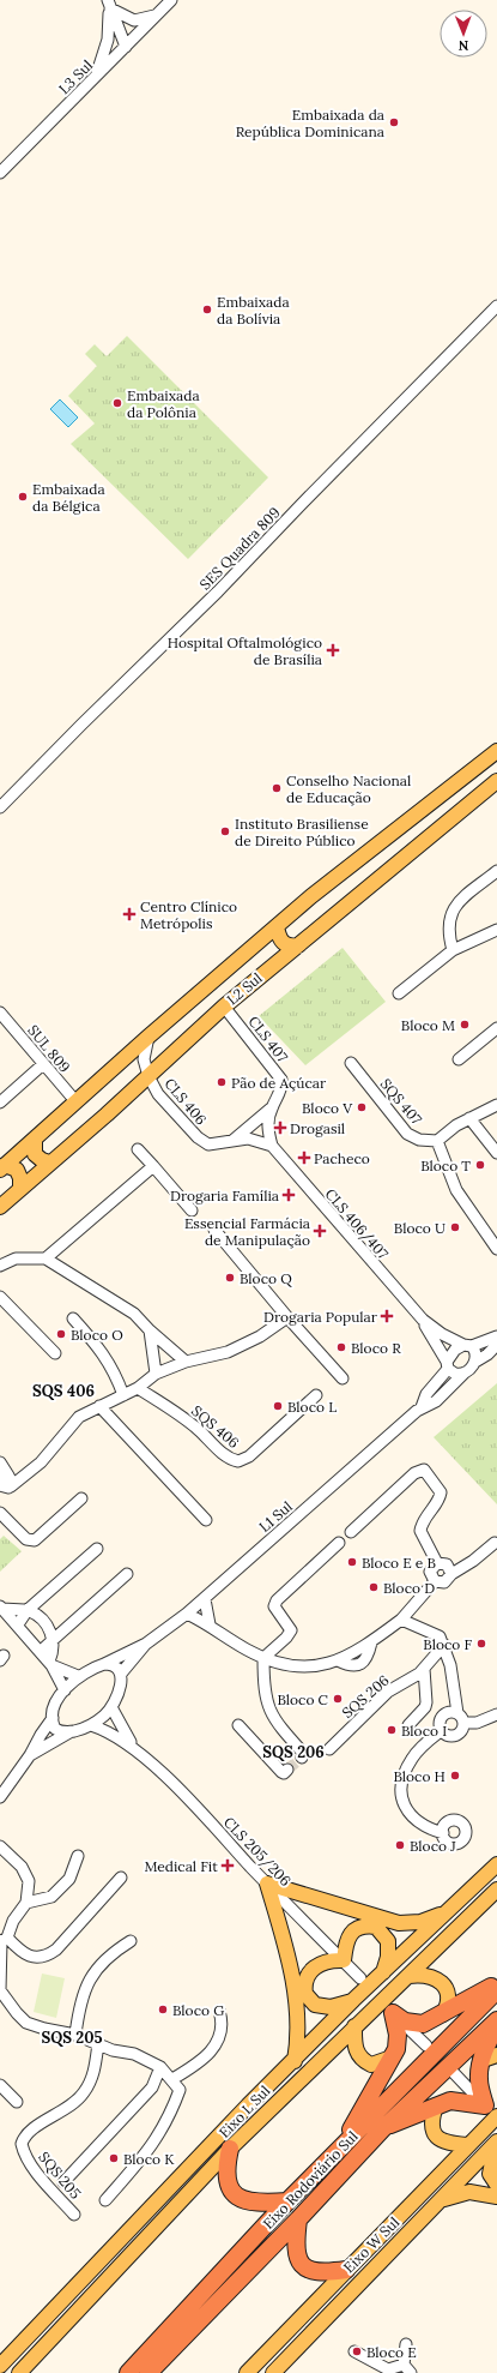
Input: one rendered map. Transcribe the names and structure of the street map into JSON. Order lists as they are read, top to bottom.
{
  "streets": {
    "highway": ["Eixo Rodoviário Sul"],
    "main road": ["L2 Sul", "Eixo L Sul", "Eixo W Sul"],
    "street": [
      "L3 Sul",
      "SES Quadra 809",
      "CLS 407",
      "SUL 809",
      "CLS 406",
      "SQS 407",
      "CLS 406/407",
      "SQS 406",
      "L1 Sul",
      "SQS 206",
      "CLS 205/206",
      "SQS 205"
    ]
  },
  "crossings": [
    ["L2 Sul", "CLS 407"],
    ["L2 Sul", "SUL 809"],
    ["L2 Sul", "CLS 406"],
    ["CLS 407", "CLS 406"],
    ["CLS 407", "CLS 406/407"],
    ["CLS 406", "CLS 406/407"],
    ["CLS 406/407", "L1 Sul"]
  ],
  "districts": ["SQS 406", "SQS 206", "SQS 205"],
  "places": {
    "other": [
      "Embaixada da República Dominicana",
      "Embaixada da Bolívia",
      "Embaixada da Polônia",
      "Embaixada da Bélgica",
      "Conselho Nacional de Educação",
      "Instituto Brasiliense de Direito Público",
      "Bloco M",
      "Pão de Açúcar",
      "Bloco V",
      "Bloco T",
      "Bloco U",
      "Bloco Q",
      "Bloco O",
      "Bloco R",
      "Bloco L",
      "Bloco E e B",
      "Bloco D",
      "Bloco F",
      "Bloco C",
      "Bloco I",
      "Bloco H",
      "Bloco J",
      "Bloco G",
      "Bloco K",
      "Bloco E"
    ],
    "health": [
      "Hospital Oftalmológico de Brasília",
      "Centro Clínico Metrópolis",
      "Drogasil",
      "Pacheco",
      "Drogaria Família",
      "Essencial Farmácia de Manipulação",
      "Drogaria Popular",
      "Medical Fit"
    ]
  },
  "north": "bottom"
}
